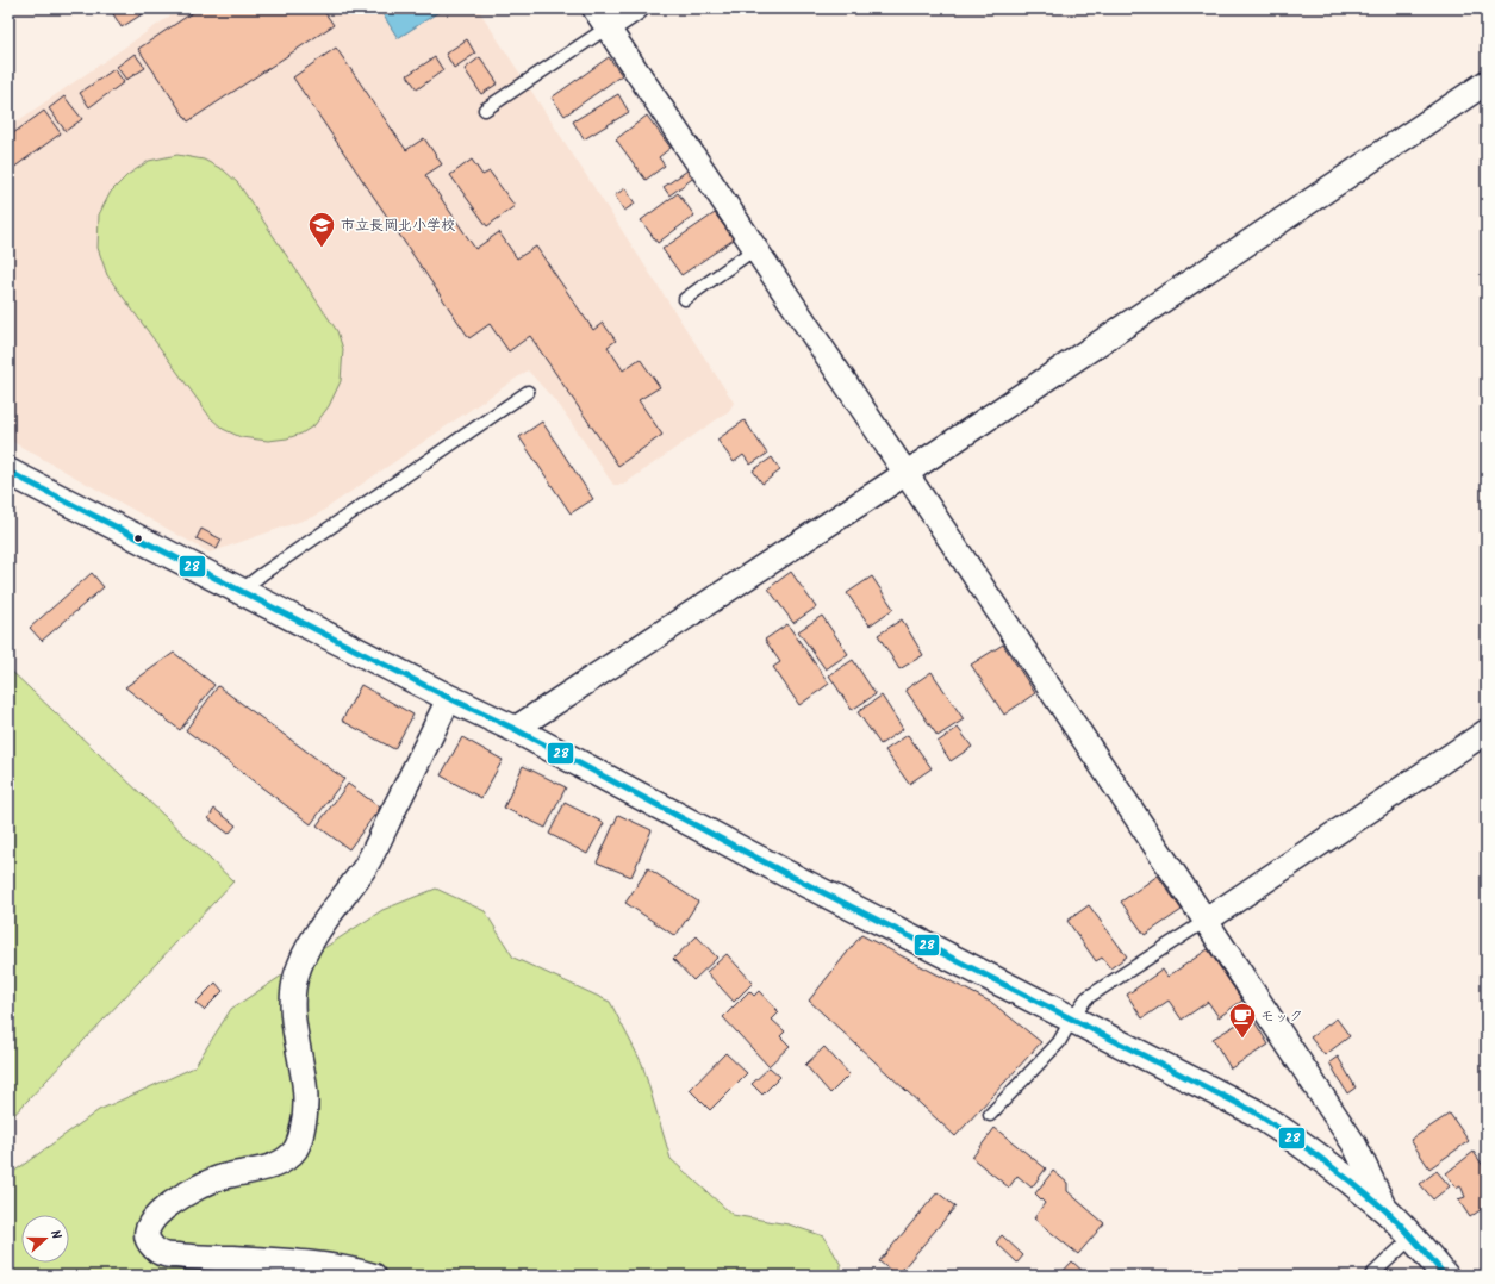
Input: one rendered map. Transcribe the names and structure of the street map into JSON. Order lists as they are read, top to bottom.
{
  "places": {
    "school or university": ["市立長岡北小学校"],
    "cafe": ["モック"]
  },
  "lines": ["transit line 28"],
  "north": "right"
}
